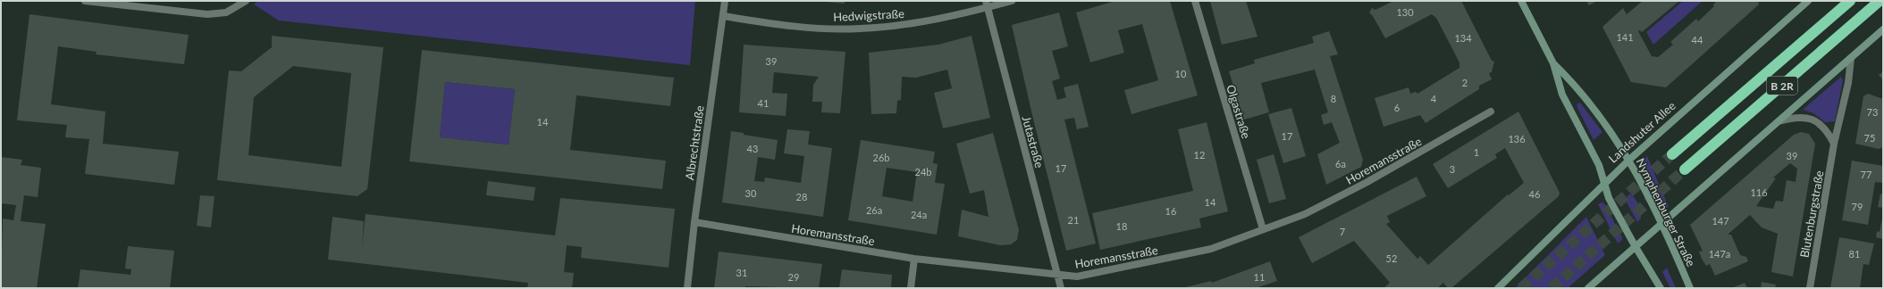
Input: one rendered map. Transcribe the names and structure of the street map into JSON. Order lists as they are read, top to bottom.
{
  "streets": {
    "highway": ["B 2R"],
    "main road": ["Landshuter Allee", "Nymphenburger Straße"],
    "street": [
      "Hedwigstraße",
      "Olgastraße",
      "Jutastraße",
      "Albrechtstraße",
      "Horemansstraße",
      "Blutenburgstraße"
    ]
  },
  "crossings": [
    ["Hedwigstraße", "Jutastraße"],
    ["Hedwigstraße", "Albrechtstraße"],
    ["Olgastraße", "Horemansstraße"],
    ["Landshuter Allee", "Nymphenburger Straße"],
    ["Jutastraße", "Horemansstraße"],
    ["Albrechtstraße", "Horemansstraße"]
  ],
  "house_numbers": [
    "130",
    "141",
    "134",
    "44",
    "39",
    "10",
    "2",
    "8",
    "4",
    "41",
    "6",
    "73",
    "14",
    "17",
    "75",
    "136",
    "43",
    "1",
    "12",
    "39",
    "26b",
    "6a",
    "17",
    "3",
    "24b",
    "77",
    "116",
    "30",
    "46",
    "28",
    "14",
    "79",
    "26a",
    "16",
    "24a",
    "21",
    "147",
    "18",
    "7",
    "147a",
    "81",
    "52",
    "31",
    "29",
    "11"
  ]
}
